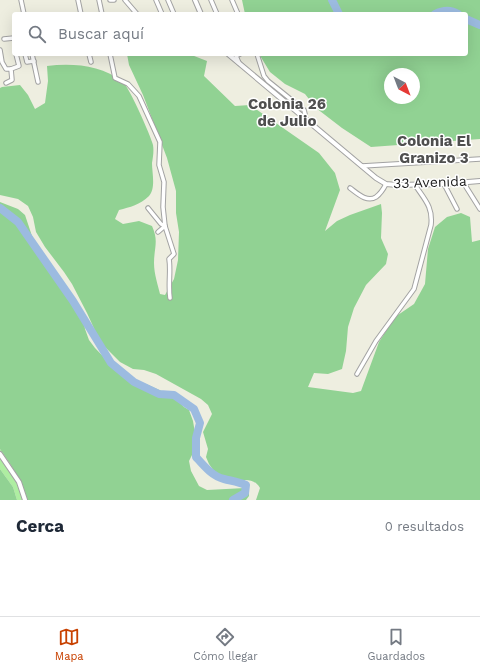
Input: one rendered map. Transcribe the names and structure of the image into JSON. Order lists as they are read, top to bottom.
{
  "streets": {
    "street": ["33 Avenida"]
  },
  "districts": ["Colonia 26 de Julio", "Colonia El Granizo 3"],
  "north": "bottom right",
  "page": {
    "search": "Buscar aquí",
    "heading": ["Cerca", "0 resultados"],
    "nav": ["Mapa", "Cómo llegar", "Guardados"]
  }
}
